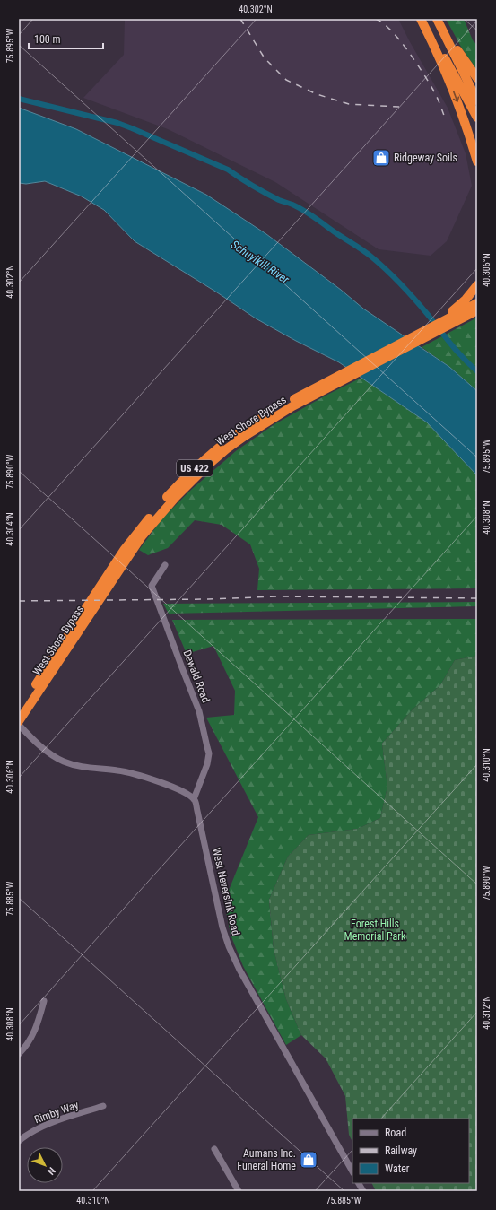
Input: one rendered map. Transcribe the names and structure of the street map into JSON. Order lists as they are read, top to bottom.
{
  "streets": {
    "highway": ["West Shore Bypass", "US 422"],
    "street": ["Dewald Road", "West Neversink Road", "Rimby Way"]
  },
  "crossings": [
    ["Dewald Road", "West Neversink Road"]
  ],
  "water": ["Schuylkill River"],
  "parks": ["Forest Hills Memorial Park"],
  "places": {
    "shop": ["Ridgeway Soils", "Aumans Inc. Funeral Home"]
  },
  "legend": ["Road", "Railway", "Water"],
  "scale_bar": "100 m",
  "north": "bottom right",
  "coordinates": [
    "40.302°N",
    "75.895°W",
    "40.306°N",
    "75.890°W",
    "40.308°N",
    "40.304°N",
    "40.310°N",
    "75.885°W",
    "40.312°N"
  ]
}
